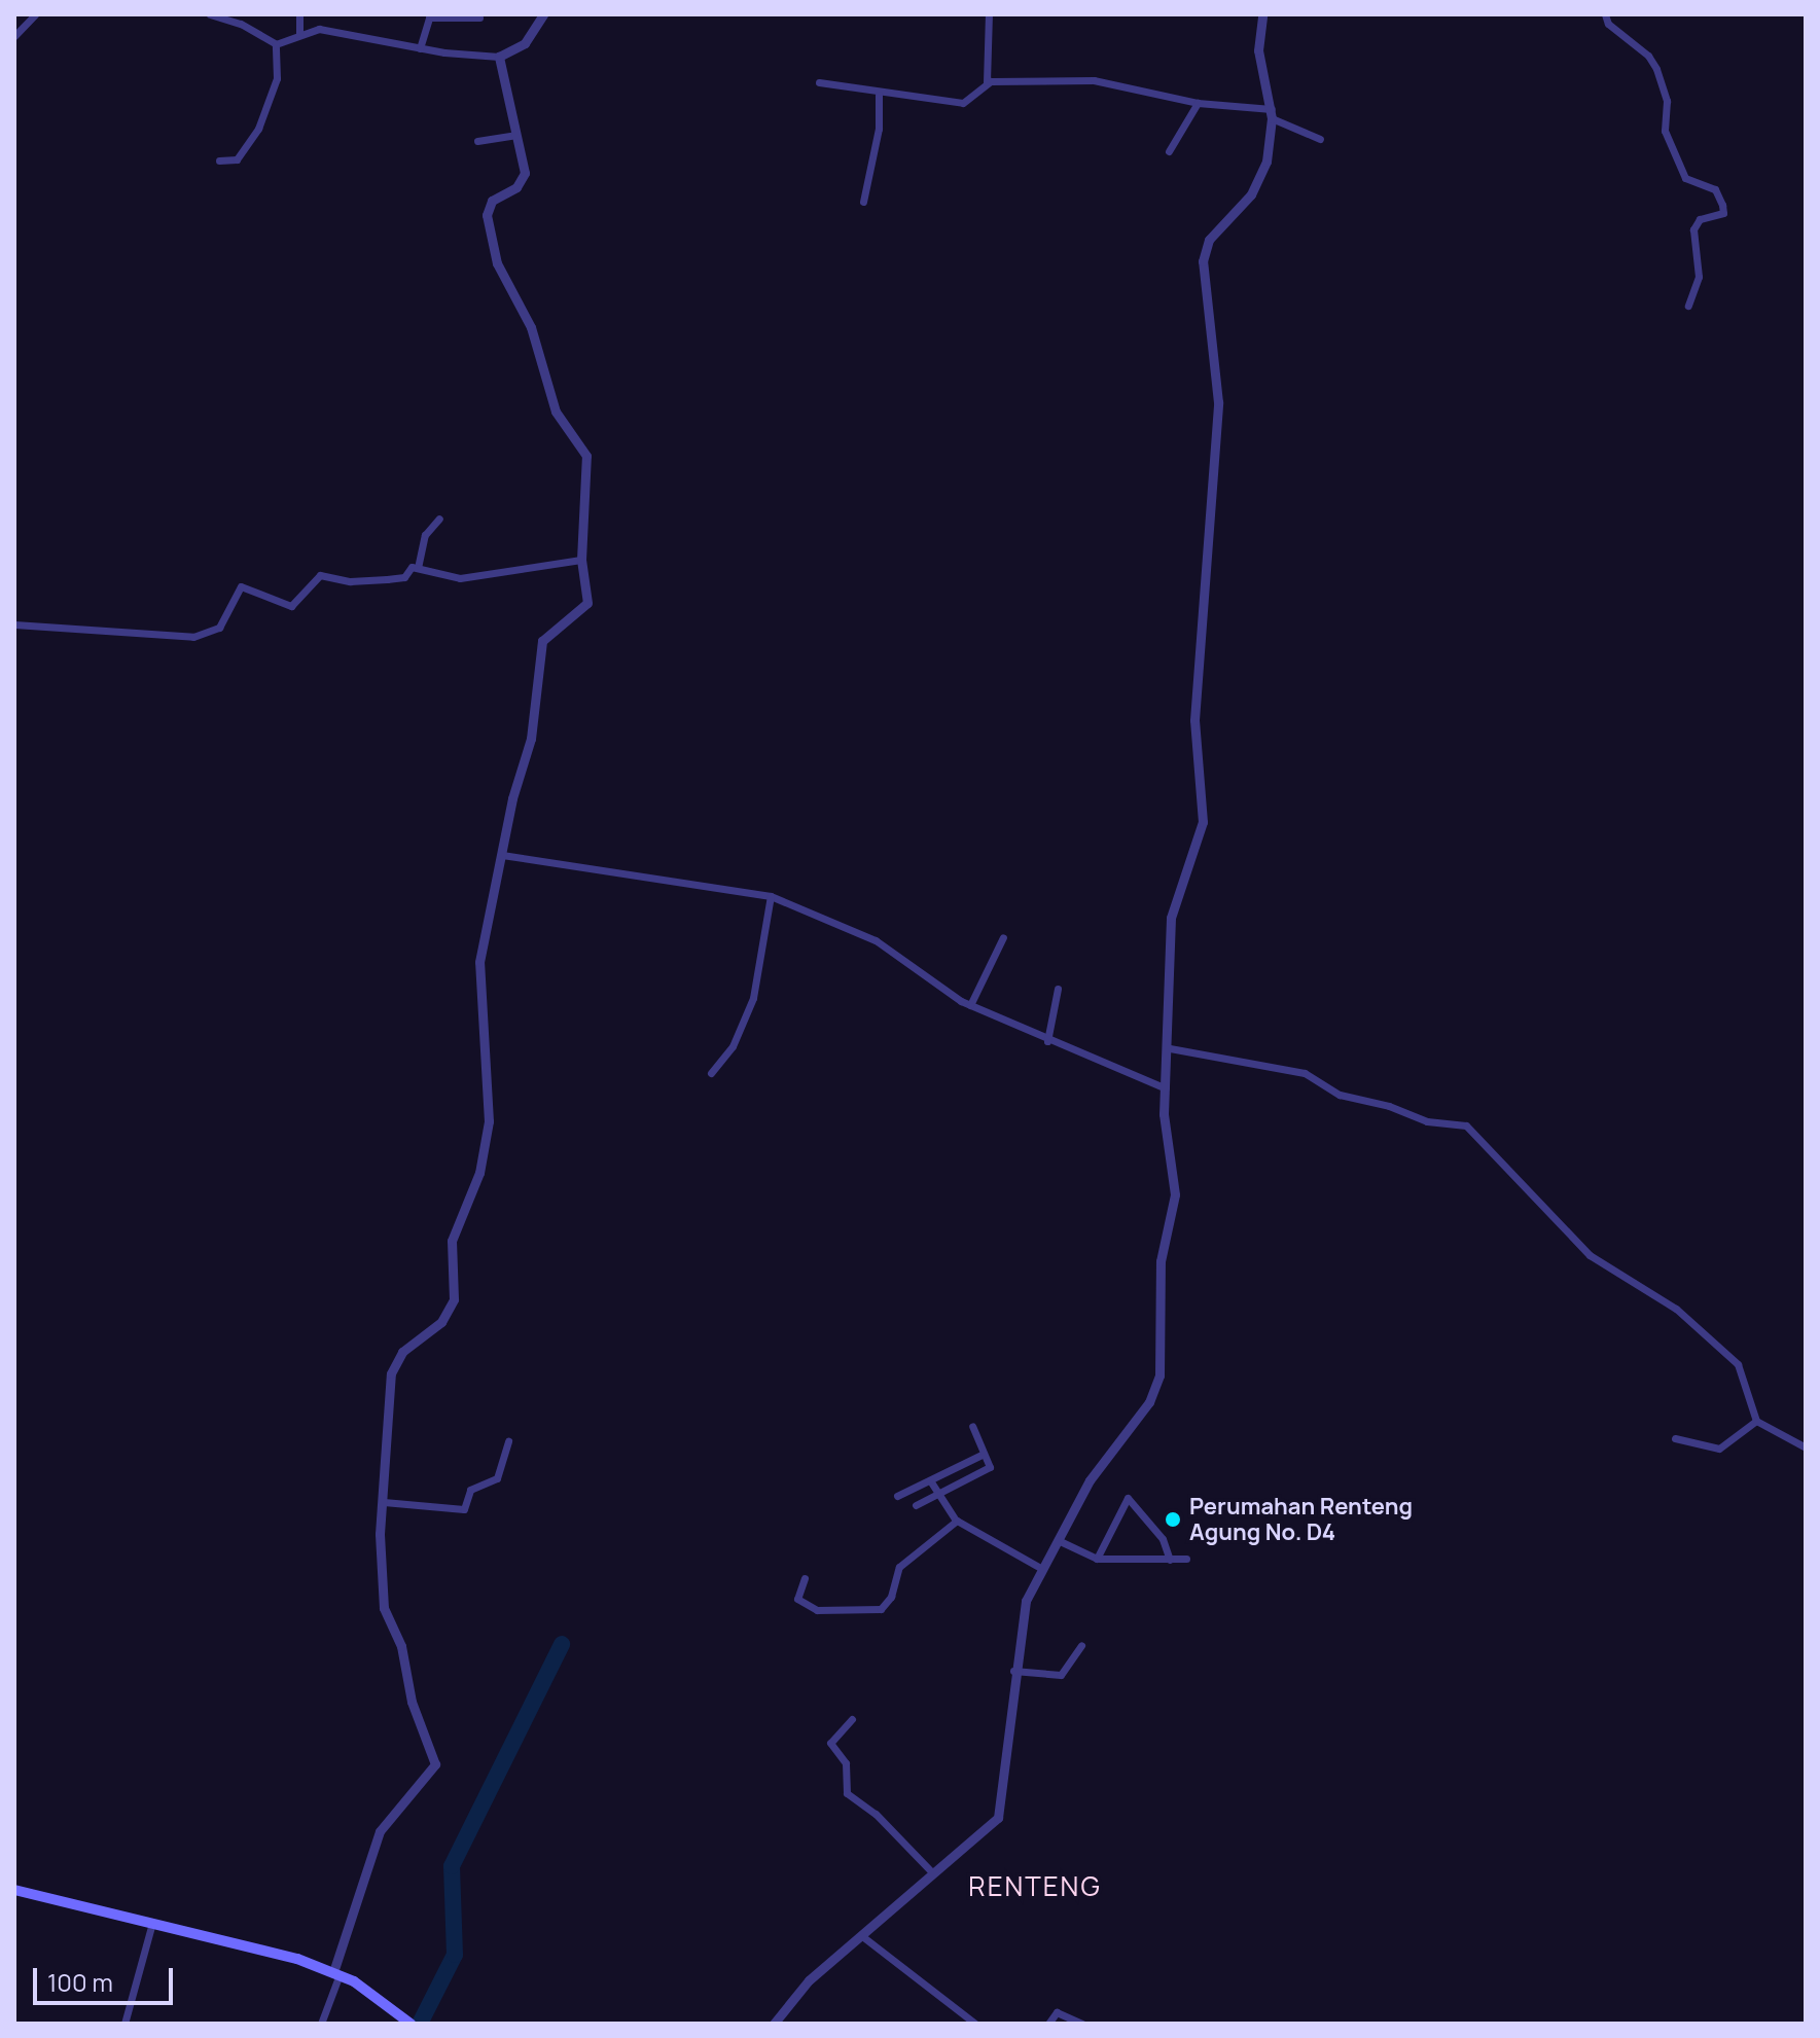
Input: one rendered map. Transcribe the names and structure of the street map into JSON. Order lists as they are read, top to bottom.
{
  "districts": ["RENTENG"],
  "places": ["Perumahan Renteng Agung No. D4"],
  "scale_bar": "100 m"
}
